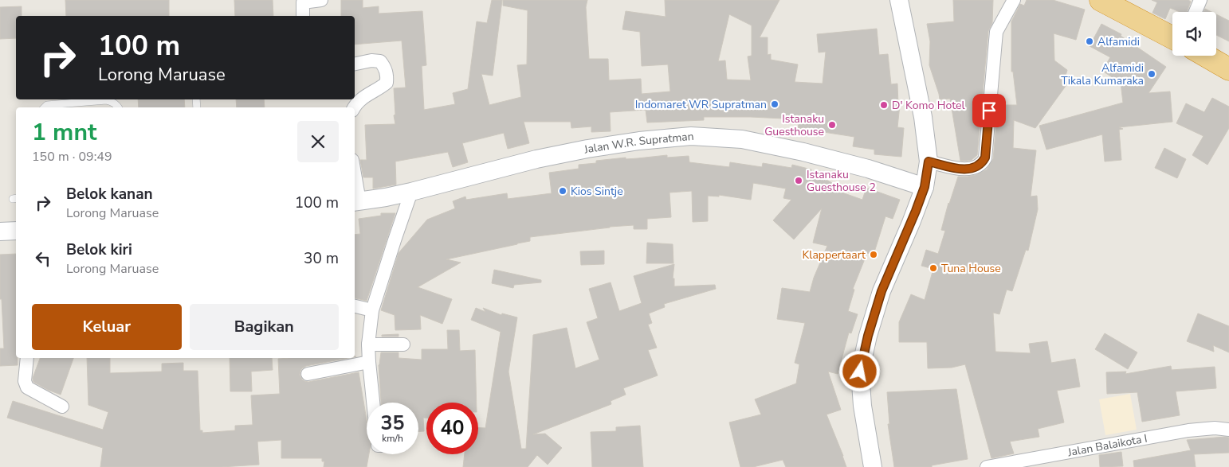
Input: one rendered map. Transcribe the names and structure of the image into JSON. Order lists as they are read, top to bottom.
{
  "streets": {
    "street": ["Jalan W.R. Supratman", "Jalan Balaikota I"]
  },
  "places": [
    "Alfamidi",
    "Alfamidi Tikala Kumaraka",
    "Indomaret WR Supratman",
    "D' Komo Hotel",
    "Istanaku Guesthouse",
    "Istanaku Guesthouse 2",
    "Kios Sintje",
    "Klappertaart",
    "Tuna House"
  ],
  "page": {
    "turn": ["100 m", "Lorong Maruase"],
    "heading": ["1 mnt", "150 m · 09:49"],
    "list": [
      {
        "name": "Belok kanan",
        "note": "Lorong Maruase",
        "value": "100 m"
      },
      {
        "name": "Belok kiri",
        "note": "Lorong Maruase",
        "value": "30 m"
      }
    ],
    "buttons": ["Keluar", "Bagikan"],
    "speed": "35 km/h",
    "limit": "40"
  }
}
